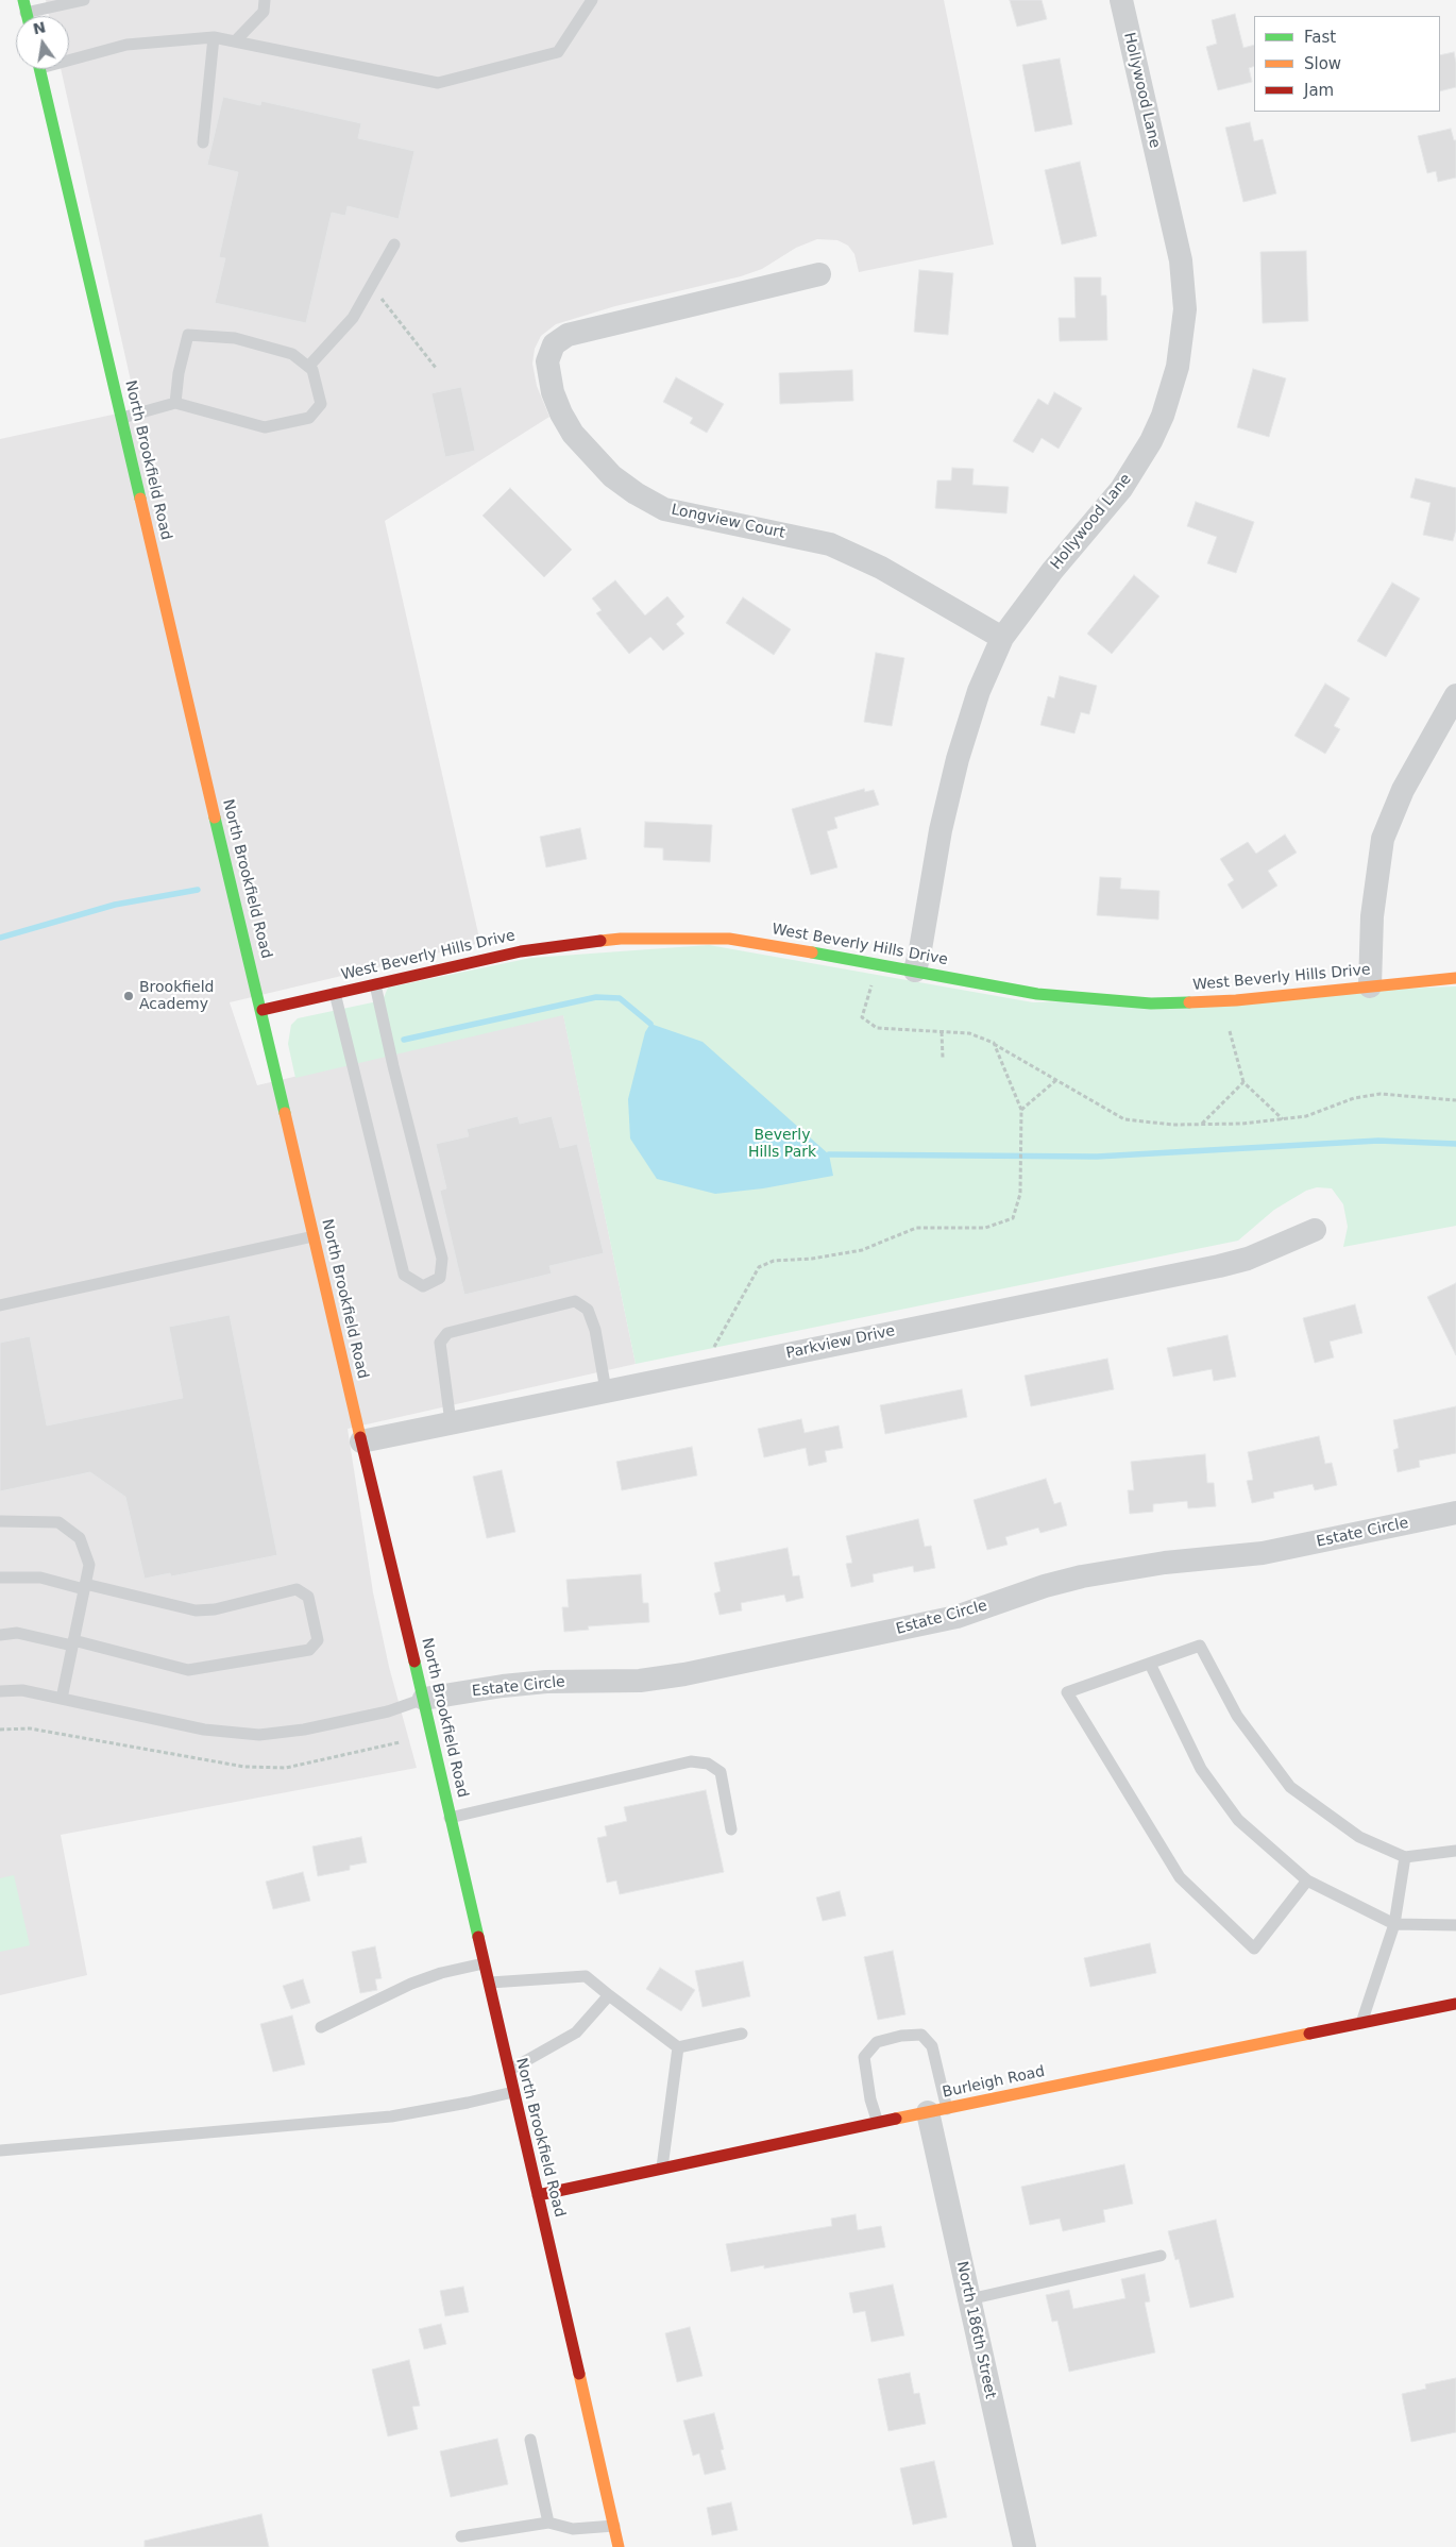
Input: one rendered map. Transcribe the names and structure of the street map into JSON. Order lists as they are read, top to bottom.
{
  "streets": {
    "street": [
      "Hollywood Lane",
      "North Brookfield Road",
      "Longview Court",
      "West Beverly Hills Drive",
      "Parkview Drive",
      "Estate Circle",
      "Burleigh Road",
      "North 186th Street"
    ]
  },
  "crossings": [
    ["Hollywood Lane", "Longview Court"],
    ["Hollywood Lane", "West Beverly Hills Drive"],
    ["North Brookfield Road", "West Beverly Hills Drive"],
    ["North Brookfield Road", "Parkview Drive"],
    ["North Brookfield Road", "Estate Circle"],
    ["North Brookfield Road", "Burleigh Road"],
    ["Burleigh Road", "North 186th Street"]
  ],
  "parks": ["Beverly Hills Park"],
  "places": ["Brookfield Academy"],
  "legend": ["Fast", "Slow", "Jam"],
  "north": "top"
}
